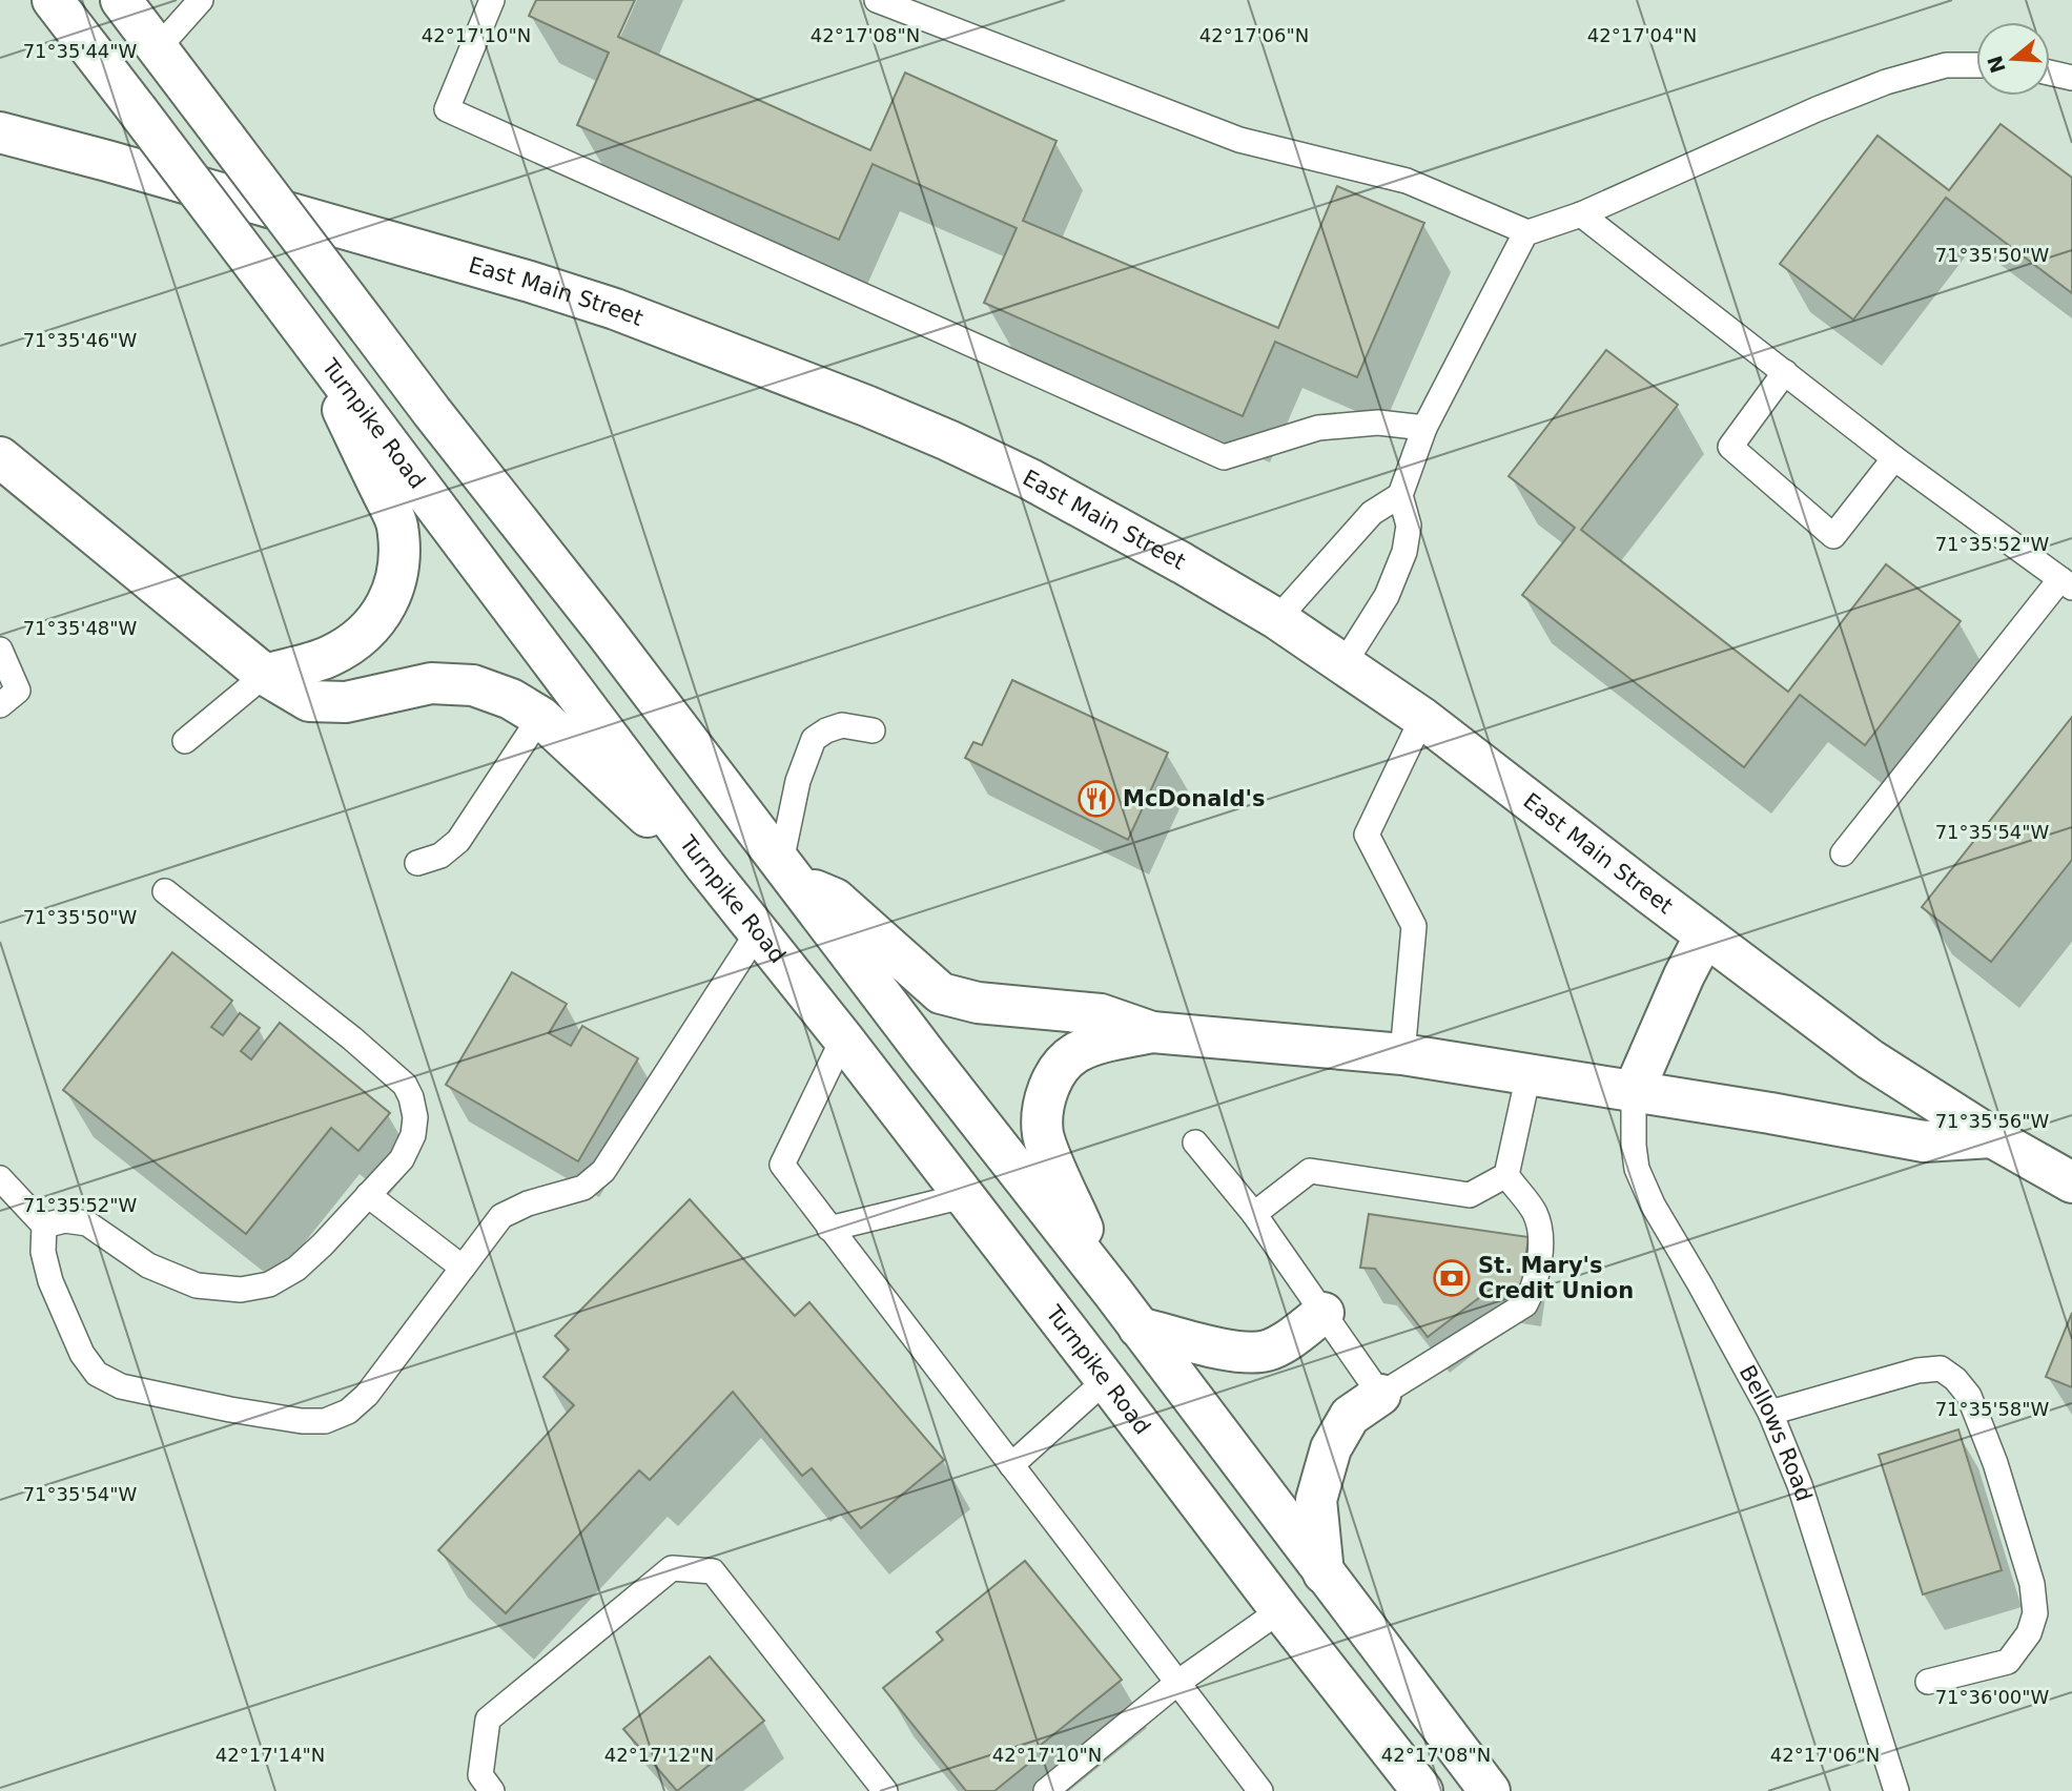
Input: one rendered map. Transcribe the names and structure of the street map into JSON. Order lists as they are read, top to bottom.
{
  "streets": {
    "main road": ["East Main Street", "Turnpike Road"],
    "lane": ["Bellows Road"]
  },
  "places": {
    "restaurant": ["McDonald's"],
    "bank": ["St. Mary's Credit Union"]
  },
  "north": "left",
  "coordinates": [
    "42°17'10\"N",
    "42°17'08\"N",
    "42°17'06\"N",
    "42°17'04\"N",
    "71°35'44\"W",
    "71°35'50\"W",
    "71°35'46\"W",
    "71°35'52\"W",
    "71°35'48\"W",
    "71°35'54\"W",
    "71°35'56\"W",
    "71°35'58\"W",
    "71°36'00\"W",
    "42°17'14\"N",
    "42°17'12\"N"
  ]
}
